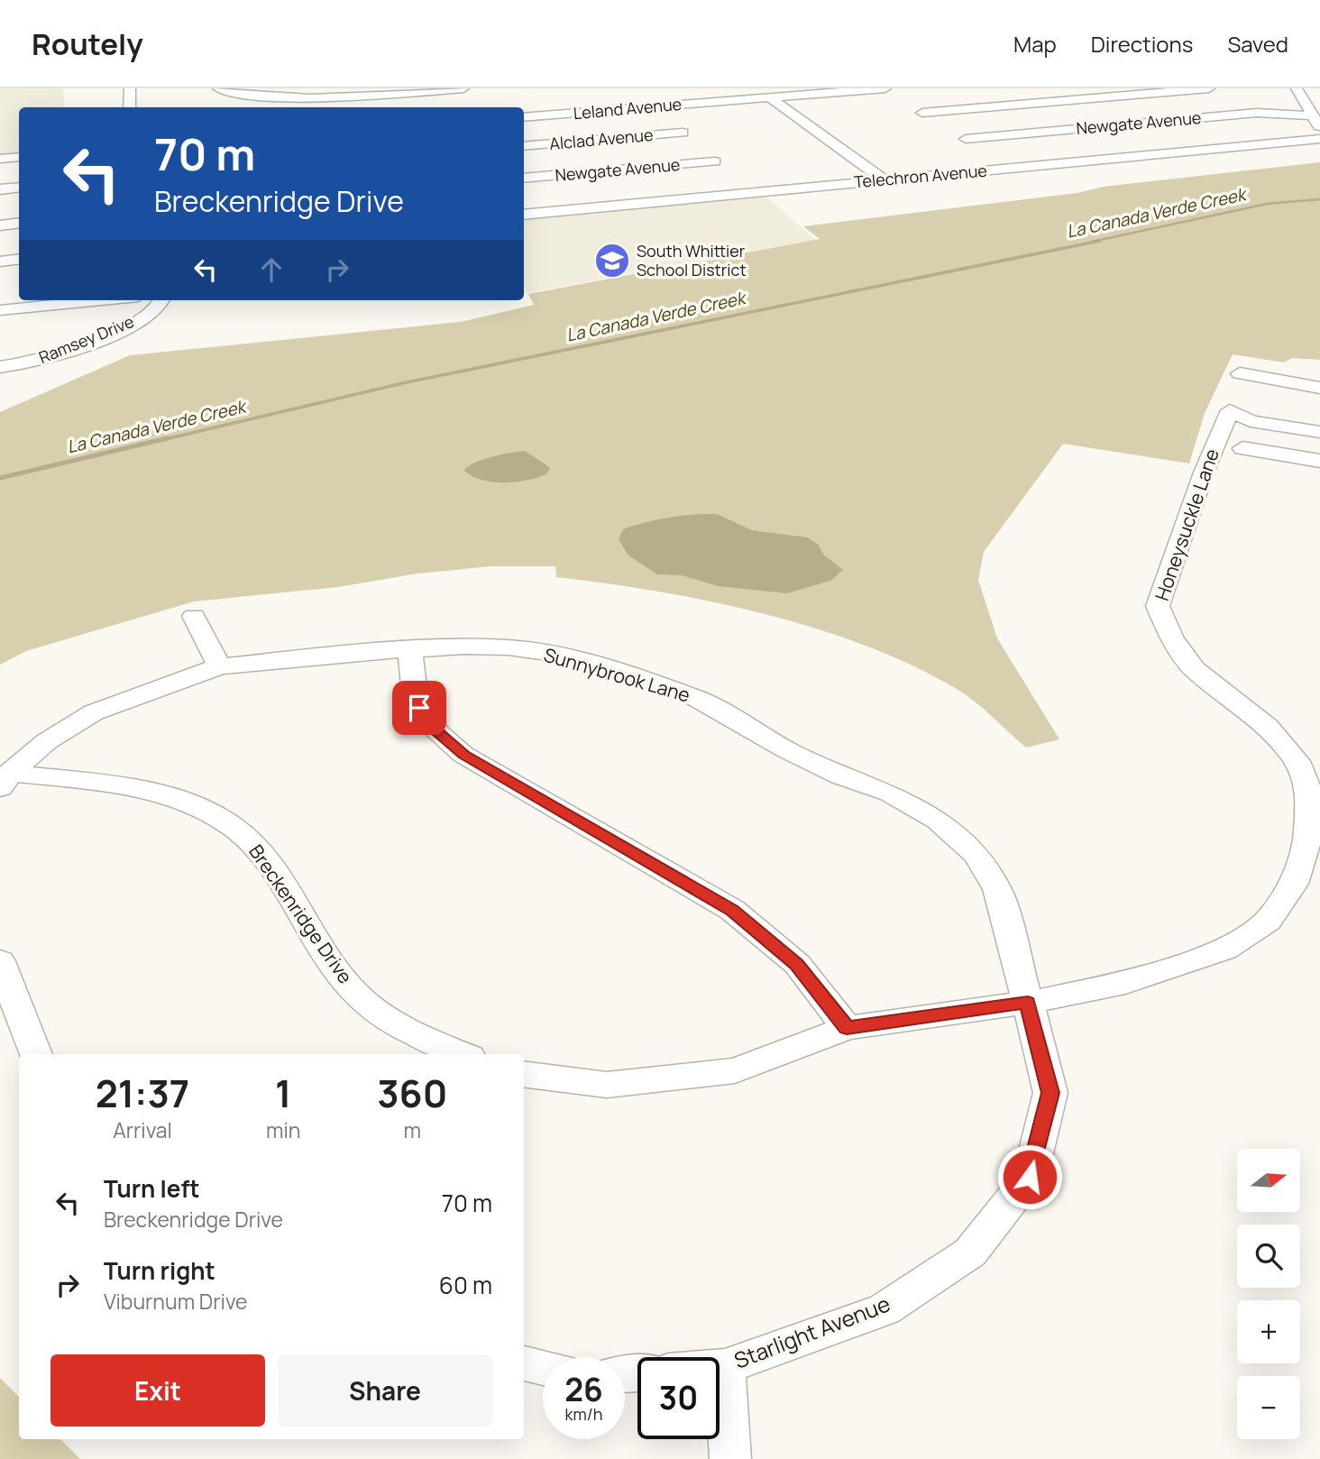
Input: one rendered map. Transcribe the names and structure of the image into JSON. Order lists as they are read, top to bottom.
{
  "streets": {
    "street": [
      "Leland Avenue",
      "Newgate Avenue",
      "Alclad Avenue",
      "Telechron Avenue",
      "Ramsey Drive",
      "Honeysuckle Lane",
      "Sunnybrook Lane",
      "Breckenridge Drive",
      "Starlight Avenue"
    ]
  },
  "crossings": [
    ["Newgate Avenue", "Telechron Avenue"],
    ["Honeysuckle Lane", "Sunnybrook Lane"],
    ["Honeysuckle Lane", "Starlight Avenue"],
    ["Sunnybrook Lane", "Breckenridge Drive"],
    ["Sunnybrook Lane", "Starlight Avenue"]
  ],
  "water": ["La Canada Verde Creek"],
  "places": {
    "school or university": ["South Whittier School District"]
  },
  "north": "right",
  "page": {
    "header": "Routely",
    "nav": ["Map", "Directions", "Saved"],
    "turn": ["70 m", "Breckenridge Drive"],
    "eta": [
      "21:37",
      "Arrival",
      "1",
      "min",
      "360",
      "m"
    ],
    "map_buttons": ["+", "−"],
    "list": [
      {
        "name": "Turn left",
        "note": "Breckenridge Drive",
        "value": "70 m"
      },
      {
        "name": "Turn right",
        "note": "Viburnum Drive",
        "value": "60 m"
      }
    ],
    "buttons": ["Exit", "Share"],
    "speed": "26 km/h",
    "limit": "30"
  }
}
